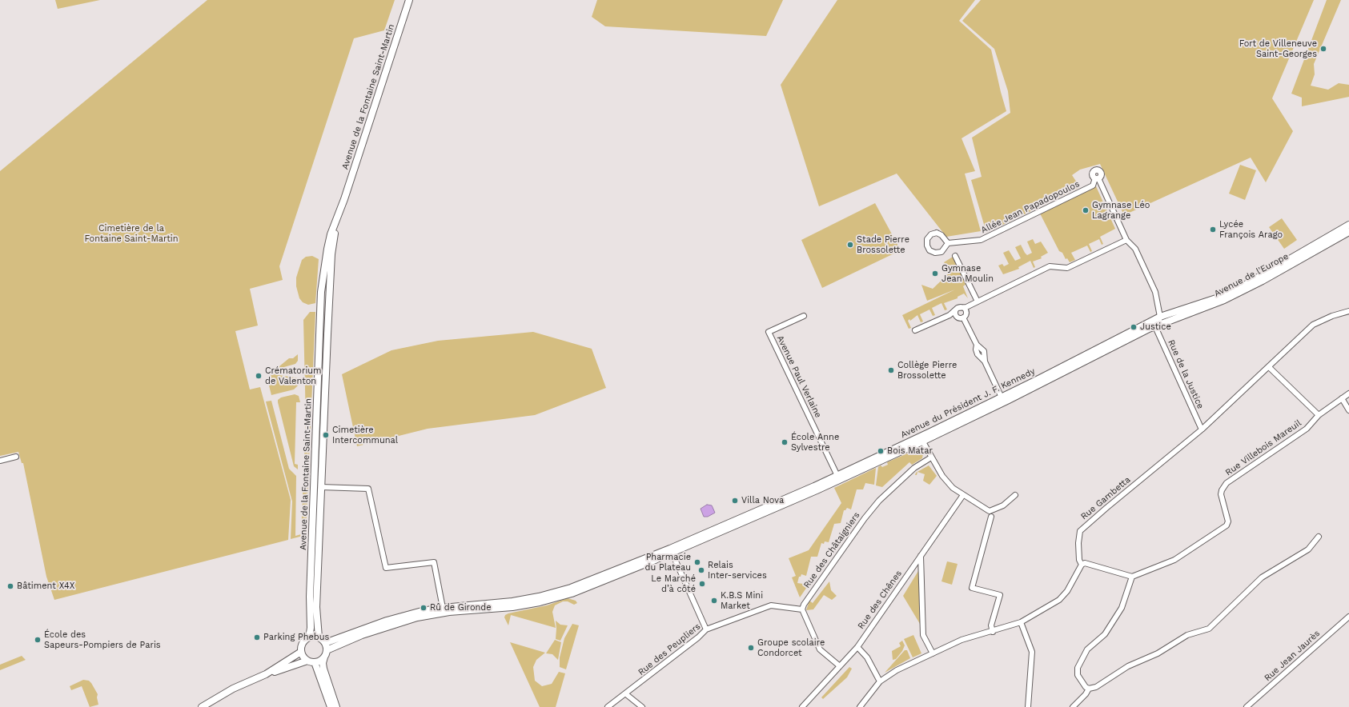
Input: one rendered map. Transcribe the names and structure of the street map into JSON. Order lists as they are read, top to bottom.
{
  "streets": {
    "main road": ["Avenue de la Fontaine Saint-Martin", "Avenue de l'Europe", "Avenue du Président J. F. Kennedy"],
    "street": [
      "Allée Jean Papadopoulos",
      "Rue de la Justice",
      "Avenue Paul Verlaine",
      "Rue Villebois Mareuil",
      "Rue Gambetta",
      "Rue des Châtaigniers",
      "Rue des Chênes",
      "Rue des Peupliers",
      "Rue Jean Jaurès"
    ]
  },
  "crossings": [
    ["Avenue de la Fontaine Saint-Martin", "Avenue du Président J. F. Kennedy"],
    ["Avenue de l'Europe", "Rue de la Justice"],
    ["Avenue de l'Europe", "Avenue du Président J. F. Kennedy"],
    ["Rue de la Justice", "Avenue du Président J. F. Kennedy"],
    ["Rue de la Justice", "Rue Gambetta"],
    ["Avenue Paul Verlaine", "Avenue du Président J. F. Kennedy"],
    ["Rue des Châtaigniers", "Rue des Peupliers"]
  ],
  "parks": ["Cimetière de la Fontaine Saint-Martin"],
  "places": [
    "Fort de Villeneuve Saint-Georges",
    "Gymnase Léo Lagrange",
    "Lycée François Arago",
    "Stade Pierre Brossolette",
    "Gymnase Jean Moulin",
    "Justice",
    "Collège Pierre Brossolette",
    "Crématorium de Valenton",
    "Cimetière Intercommunal",
    "École Anne Sylvestre",
    "Bois Matar",
    "Villa Nova",
    "Pharmacie du Plateau",
    "Relais Inter-services",
    "Le Marché d’à côté",
    "Bâtiment X4X",
    "K.B.S Mini Market",
    "Rû de Gironde",
    "Parking Phebus",
    "École des Sapeurs-Pompiers de Paris",
    "Groupe scolaire Condorcet"
  ]
}
